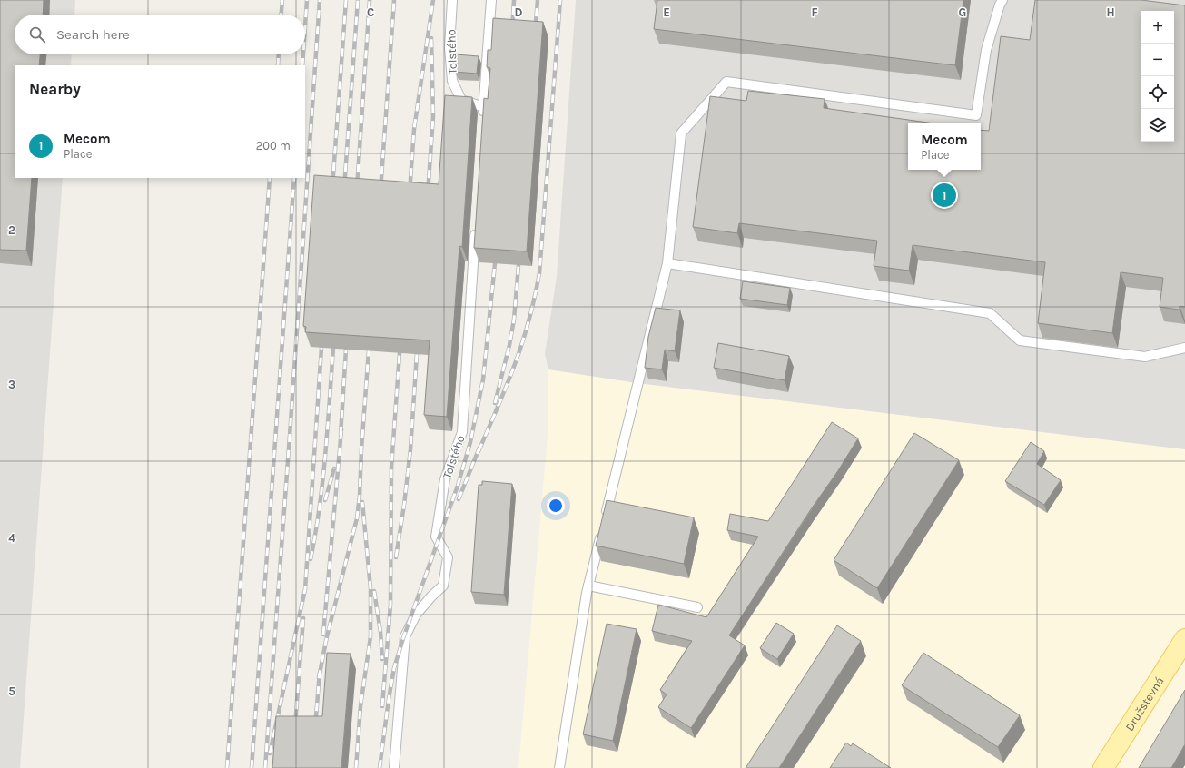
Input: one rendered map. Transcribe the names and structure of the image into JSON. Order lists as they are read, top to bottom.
{
  "streets": {
    "main road": ["Družstevná"],
    "lane": ["Tolstého"]
  },
  "page": {
    "map_buttons": ["+", "−"],
    "search": "Search here",
    "heading": "Nearby",
    "list": [
      {
        "mark": "1",
        "name": "Mecom",
        "note": "Place",
        "value": "200 m"
      }
    ],
    "popup": ["Mecom", "Place"],
    "pins": "1"
  },
  "grid": {
    "columns": [
      "C",
      "D",
      "E",
      "F",
      "G",
      "H"
    ],
    "rows": [
      "2",
      "3",
      "4",
      "5"
    ]
  }
}
